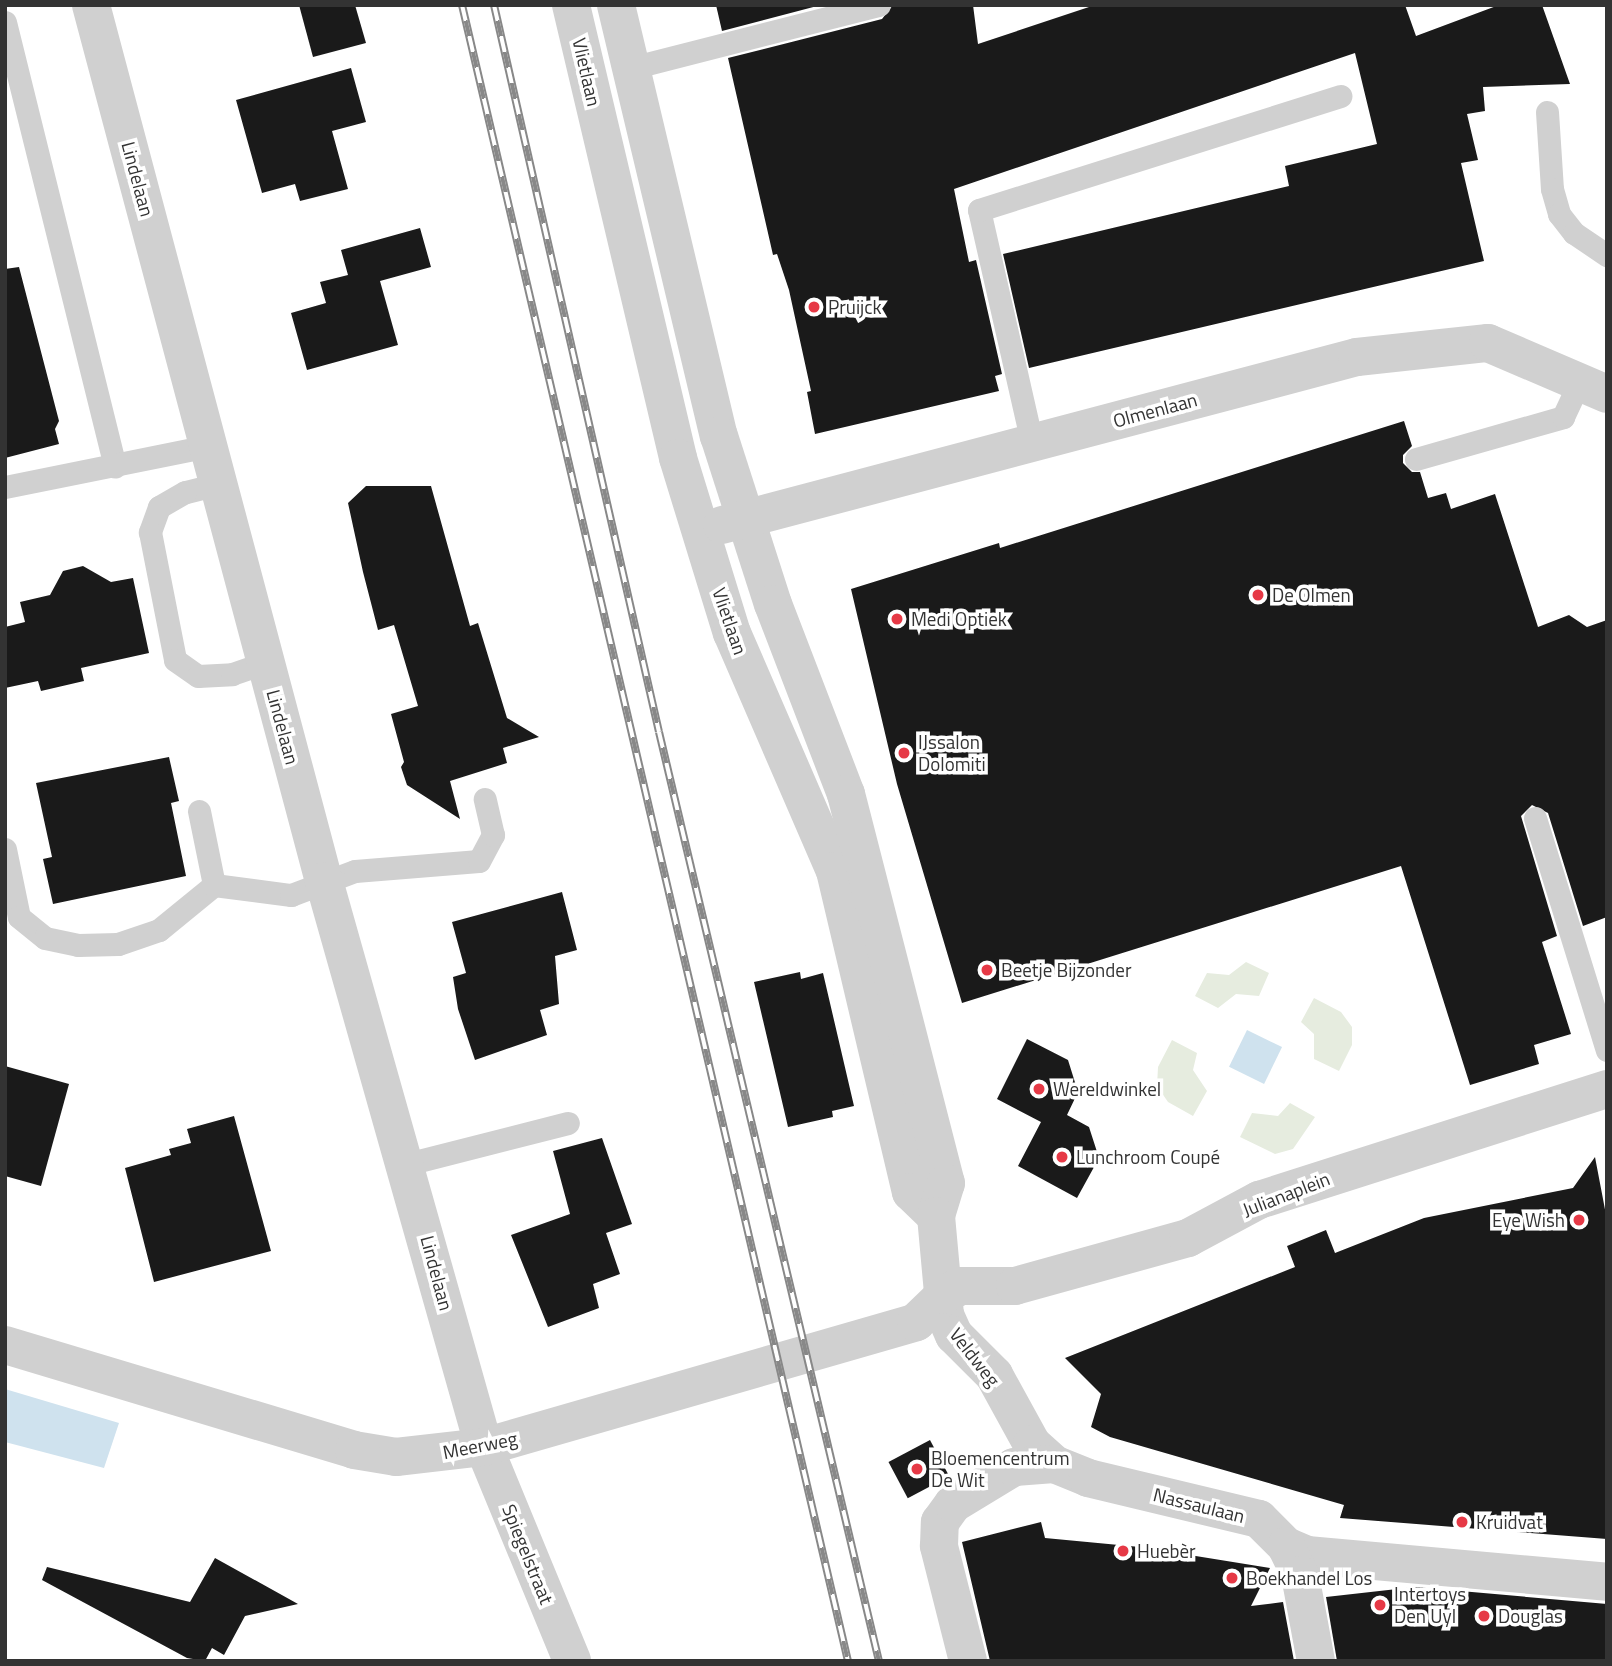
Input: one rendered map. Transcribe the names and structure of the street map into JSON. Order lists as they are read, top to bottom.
{
  "streets": {
    "street": [
      "Vlietlaan",
      "Lindelaan",
      "Olmenlaan",
      "Julianaplein",
      "Veldweg",
      "Meerweg",
      "Nassaulaan",
      "Spiegelstraat"
    ]
  },
  "crossings": [
    ["Vlietlaan", "Olmenlaan"],
    ["Lindelaan", "Meerweg"],
    ["Lindelaan", "Spiegelstraat"],
    ["Julianaplein", "Veldweg"],
    ["Julianaplein", "Meerweg"],
    ["Veldweg", "Meerweg"],
    ["Veldweg", "Nassaulaan"],
    ["Meerweg", "Spiegelstraat"]
  ],
  "places": [
    "Pruijck",
    "De Olmen",
    "Medi Optiek",
    "IJssalon Dolomiti",
    "Beetje Bijzonder",
    "Wereldwinkel",
    "Lunchroom Coupé",
    "Eye Wish",
    "Bloemencentrum De Wit",
    "Kruidvat",
    "Huebèr",
    "Boekhandel Los",
    "Intertoys Den Uyl",
    "Douglas"
  ]
}
